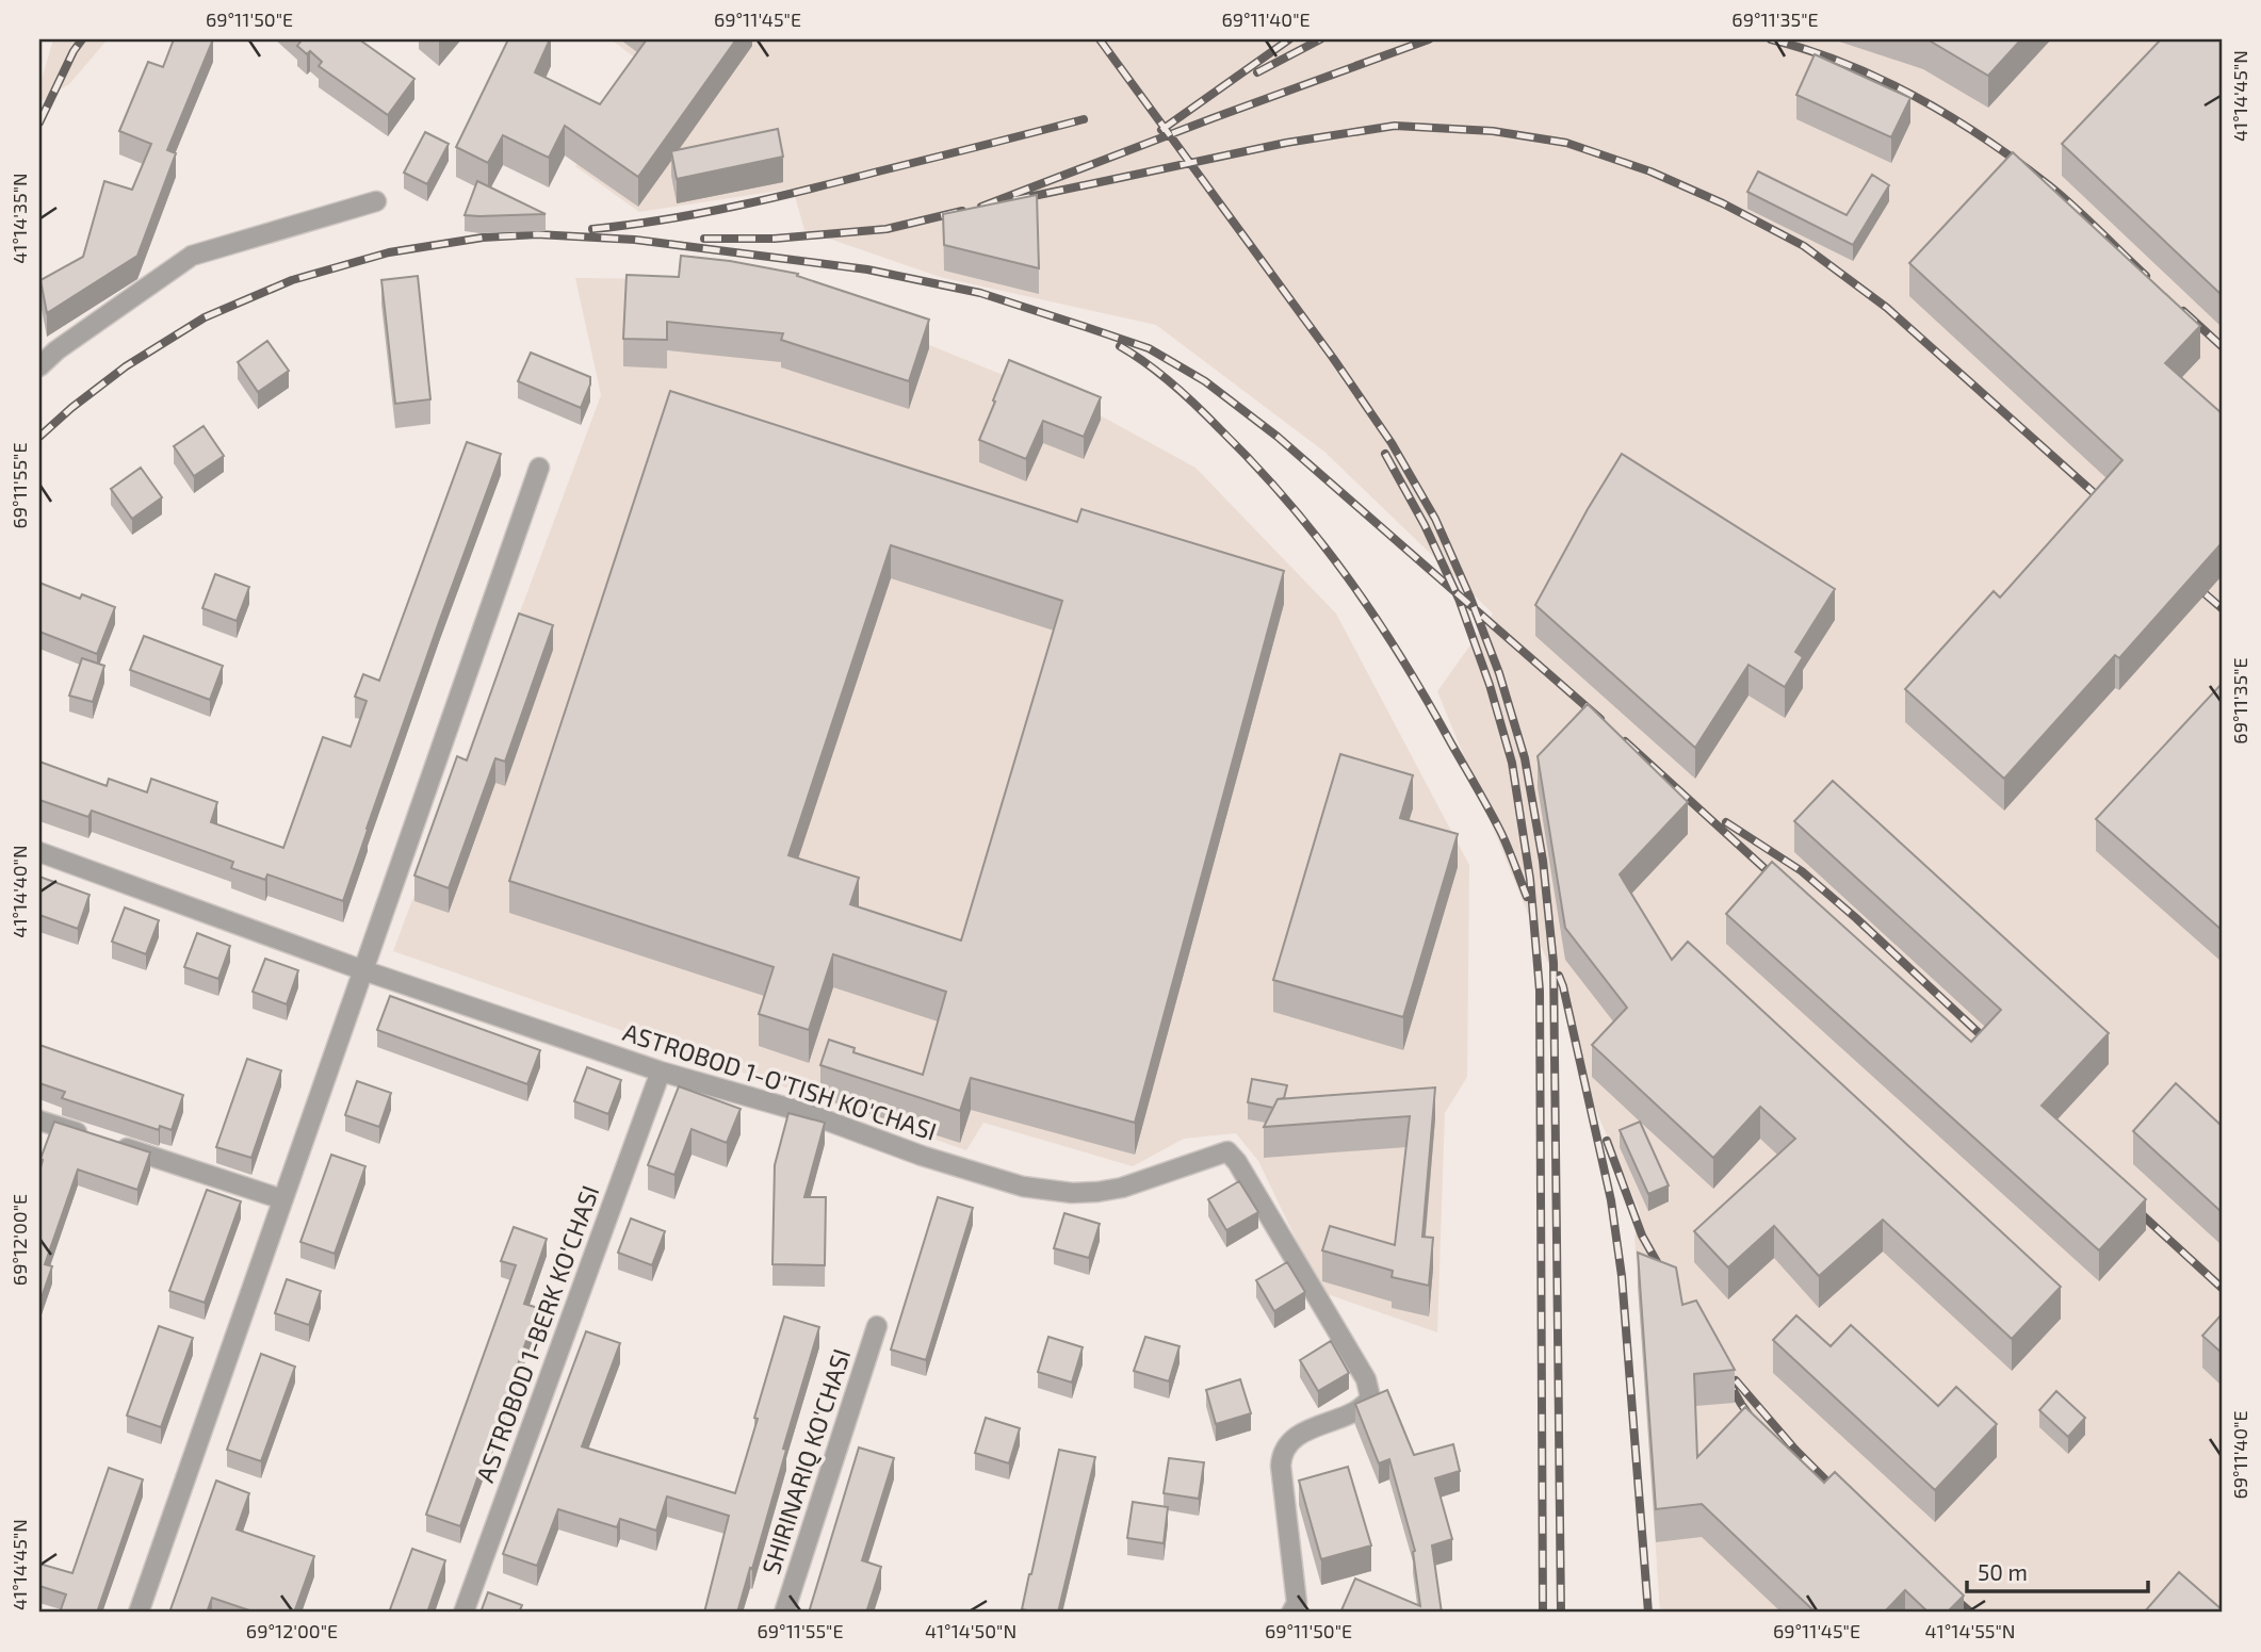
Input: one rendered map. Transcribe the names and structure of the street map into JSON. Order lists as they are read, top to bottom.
{
  "streets": {
    "street": ["ASTROBOD 1-O'TISH KO'CHASI", "ASTROBOD 1-BERK KO'CHASI", "SHIRINARIQ KO'CHASI"]
  },
  "crossings": [
    ["ASTROBOD 1-O'TISH KO'CHASI", "ASTROBOD 1-BERK KO'CHASI"]
  ],
  "scale_bar": "50 m",
  "coordinates": [
    "69°11'50\"E",
    "69°11'45\"E",
    "69°11'40\"E",
    "69°11'35\"E",
    "41°14'45\"N",
    "41°14'35\"N",
    "69°11'55\"E",
    "41°14'40\"N",
    "69°12'00\"E",
    "41°14'50\"N",
    "41°14'55\"N"
  ]
}
